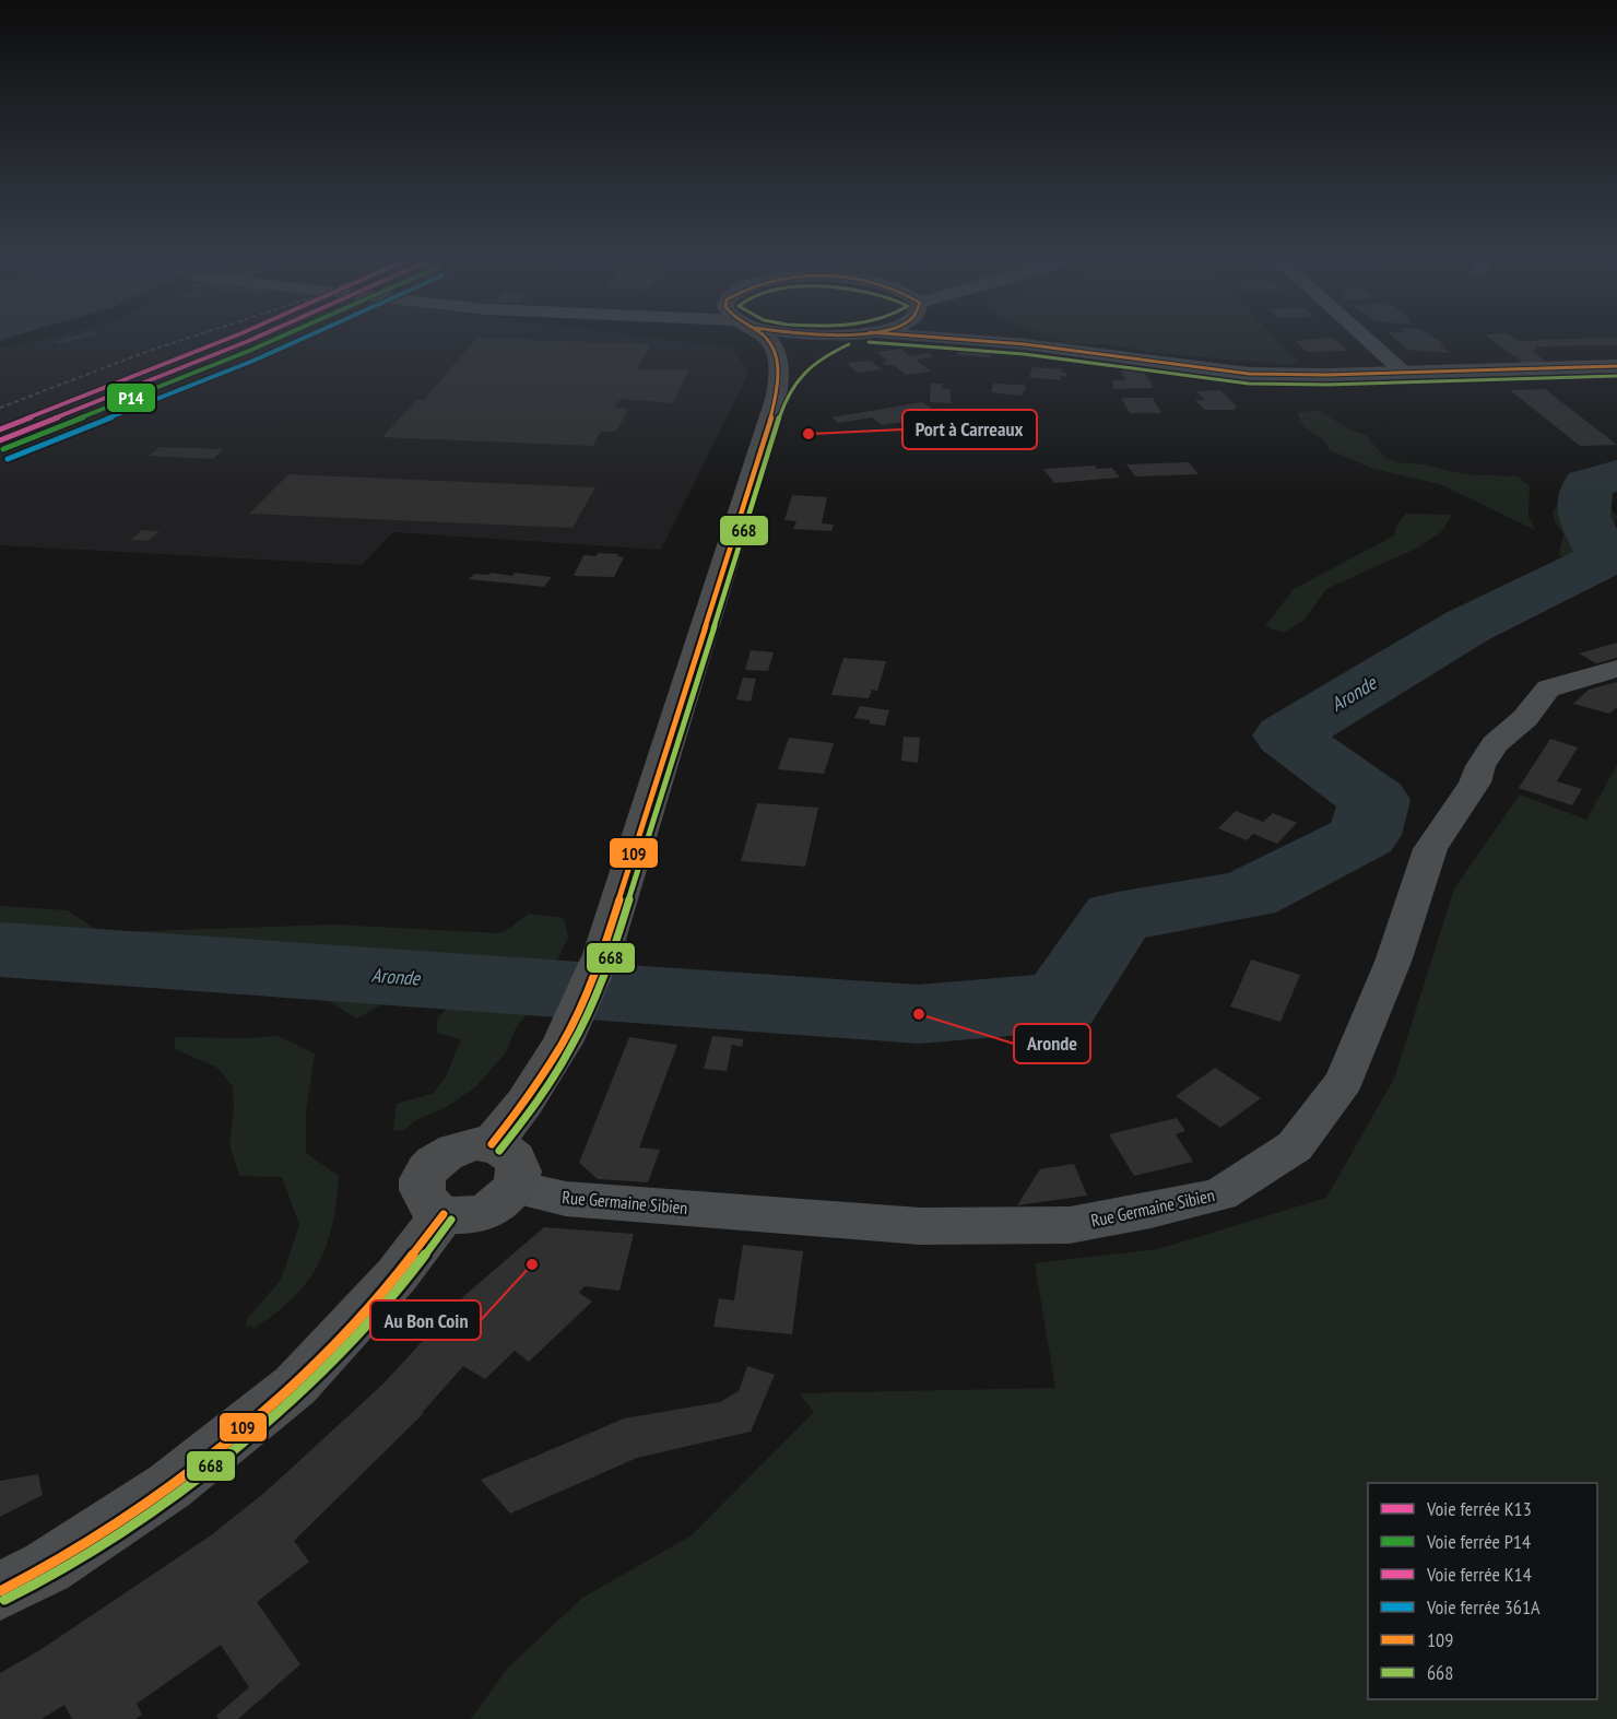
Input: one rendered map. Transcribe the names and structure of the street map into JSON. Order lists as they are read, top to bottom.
{
  "streets": {
    "street": ["Rue Germaine Sibien"]
  },
  "water": ["Aronde"],
  "places": ["Port à Carreaux", "Aronde", "Au Bon Coin"],
  "lines": [
    "rail line K13",
    "rail line P14",
    "rail line K14",
    "rail line 361A",
    "transit line 109",
    "transit line 668"
  ],
  "legend": [
    "Voie ferrée K13",
    "Voie ferrée P14",
    "Voie ferrée K14",
    "Voie ferrée 361A",
    "109",
    "668"
  ]
}
